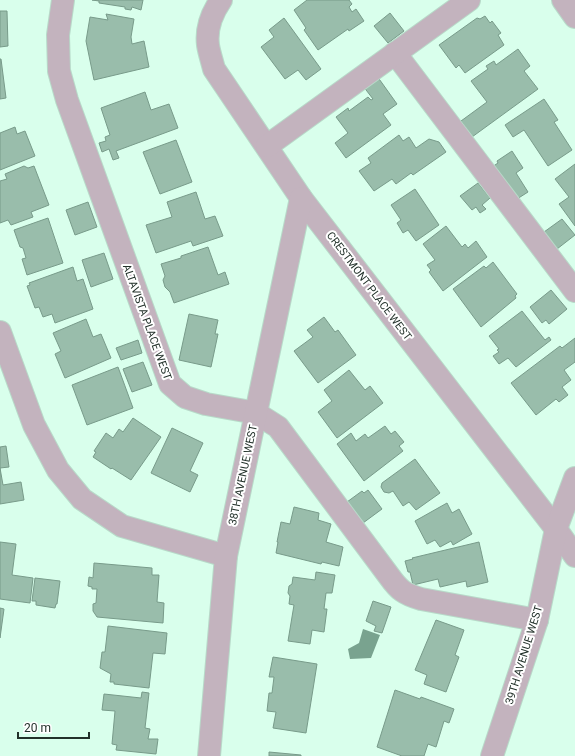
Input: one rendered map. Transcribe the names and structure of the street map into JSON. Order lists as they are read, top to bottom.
{
  "streets": {
    "street": [
      "CRESTMONT PLACE WEST",
      "ALTAVISTA PLACE WEST",
      "38TH AVENUE WEST",
      "39TH AVENUE WEST"
    ]
  },
  "crossings": [
    ["CRESTMONT PLACE WEST", "38TH AVENUE WEST"],
    ["CRESTMONT PLACE WEST", "39TH AVENUE WEST"],
    ["ALTAVISTA PLACE WEST", "38TH AVENUE WEST"],
    ["ALTAVISTA PLACE WEST", "39TH AVENUE WEST"]
  ],
  "scale_bar": "20 m"
}
